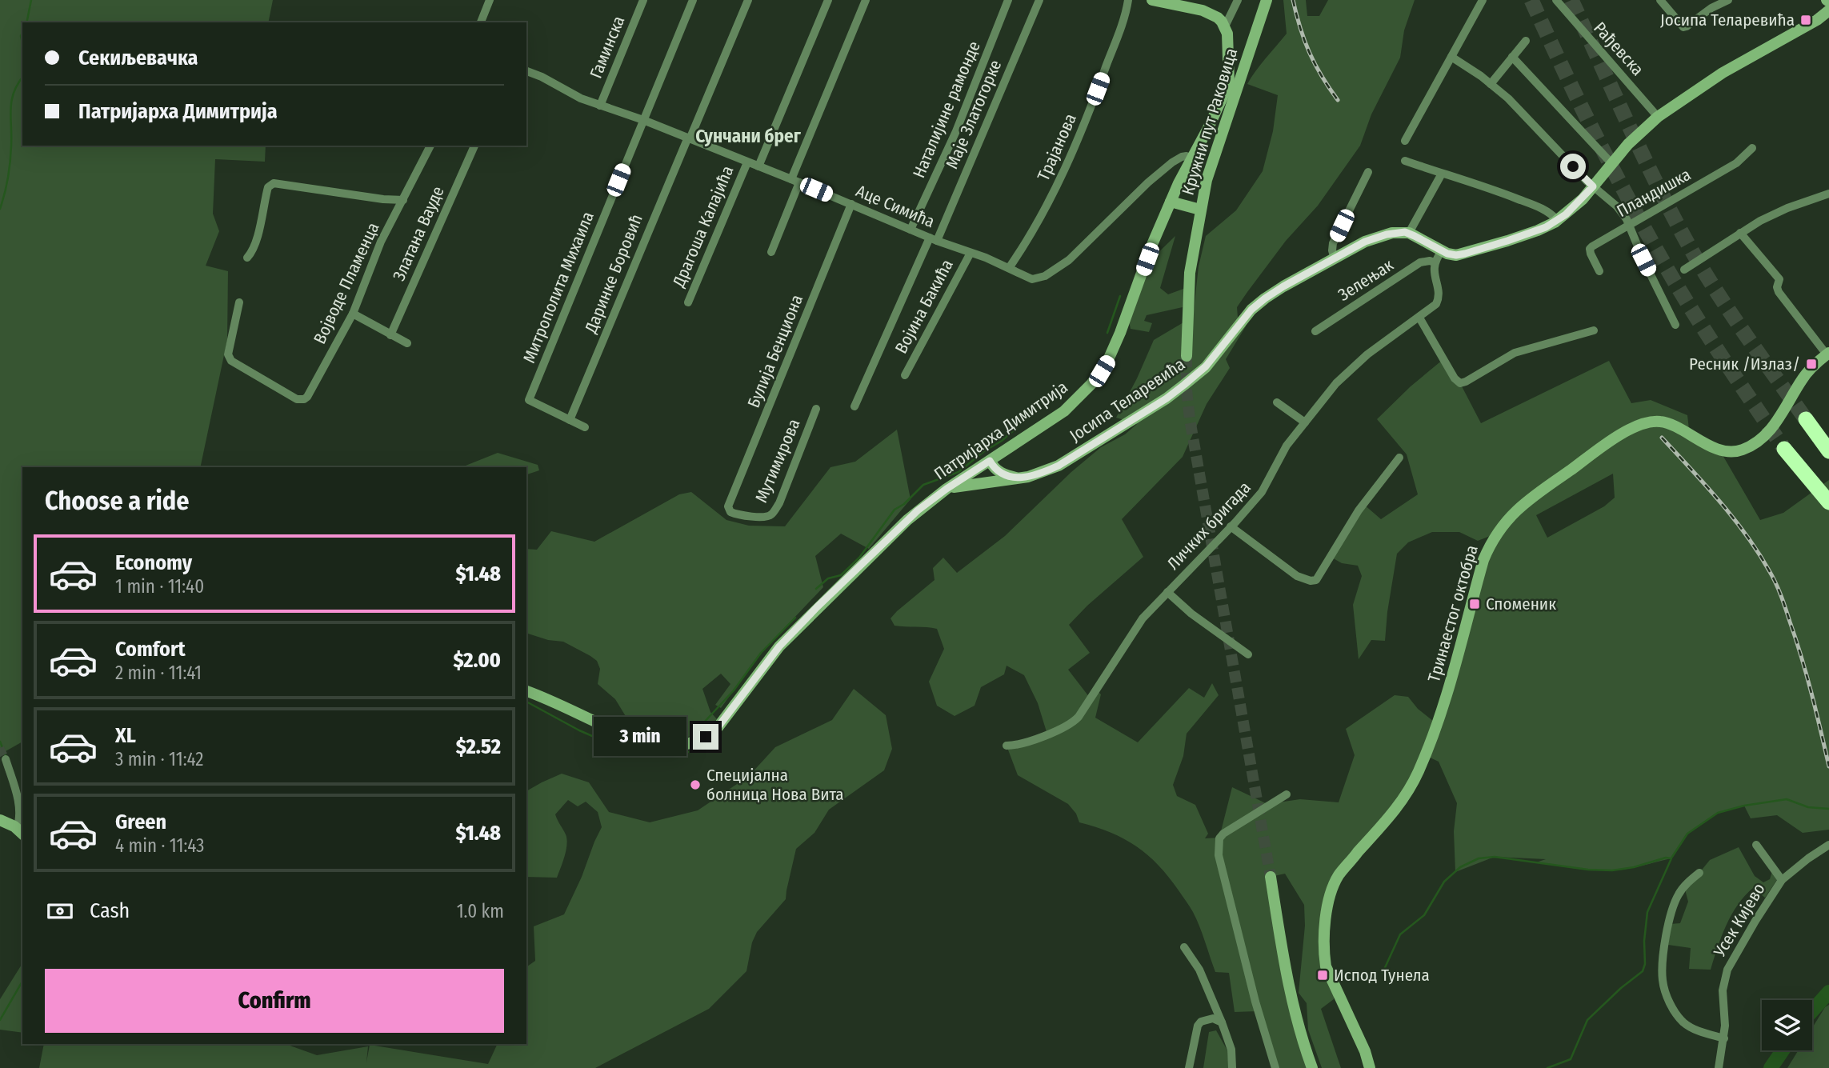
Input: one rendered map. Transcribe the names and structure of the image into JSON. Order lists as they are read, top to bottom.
{
  "streets": {
    "street": [
      "Гаминска",
      "Рађевска",
      "Наталијине рамонде",
      "Маје Златогорке",
      "Кружни пут Раковица",
      "Трајанова",
      "Пландишка",
      "Аце Симића",
      "Драгоша Калајића",
      "Златана Вауде",
      "Даринке Боровић",
      "Зелењак",
      "Војводе Пламенца",
      "Митрополита Михаила",
      "Војина Бакића",
      "Булија Бенциона",
      "Јосипа Теларевића",
      "Патријарха Димитрија",
      "Мутимирова",
      "Личких бригада",
      "Тринаестог октобра",
      "Усек Кијево"
    ]
  },
  "crossings": [
    ["Гаминска", "Аце Симића"],
    ["Наталијине рамонде", "Аце Симића"],
    ["Маје Златогорке", "Аце Симића"],
    ["Трајанова", "Аце Симића"],
    ["Аце Симића", "Драгоша Калајића"],
    ["Аце Симића", "Даринке Боровић"],
    ["Аце Симића", "Митрополита Михаила"],
    ["Аце Симића", "Војина Бакића"],
    ["Аце Симића", "Булија Бенциона"],
    ["Аце Симића", "Патријарха Димитрија"],
    ["Даринке Боровић", "Митрополита Михаила"],
    ["Зелењак", "Личких бригада"],
    ["Булија Бенциона", "Мутимирова"],
    ["Јосипа Теларевића", "Патријарха Димитрија"]
  ],
  "districts": ["Сунчани брег"],
  "places": {
    "transit": [
      "Јосипа Теларевића",
      "Ресник /Излаз/",
      "Споменик",
      "Испод Тунела"
    ],
    "other": ["Специјална болница Нова Вита"]
  },
  "page": {
    "banner": ["Секиљевачка", "Патријарха Димитрија"],
    "heading": "Choose a ride",
    "list": [
      {
        "name": "Economy",
        "note": "1 min · 11:40",
        "value": "$1.48"
      },
      {
        "name": "Comfort",
        "note": "2 min · 11:41",
        "value": "$2.00"
      },
      {
        "name": "XL",
        "note": "3 min · 11:42",
        "value": "$2.52"
      },
      {
        "name": "Green",
        "note": "4 min · 11:43",
        "value": "$1.48"
      }
    ],
    "bubble": "3 min",
    "pay": ["Cash", "1.0 km"],
    "buttons": "Confirm"
  }
}
